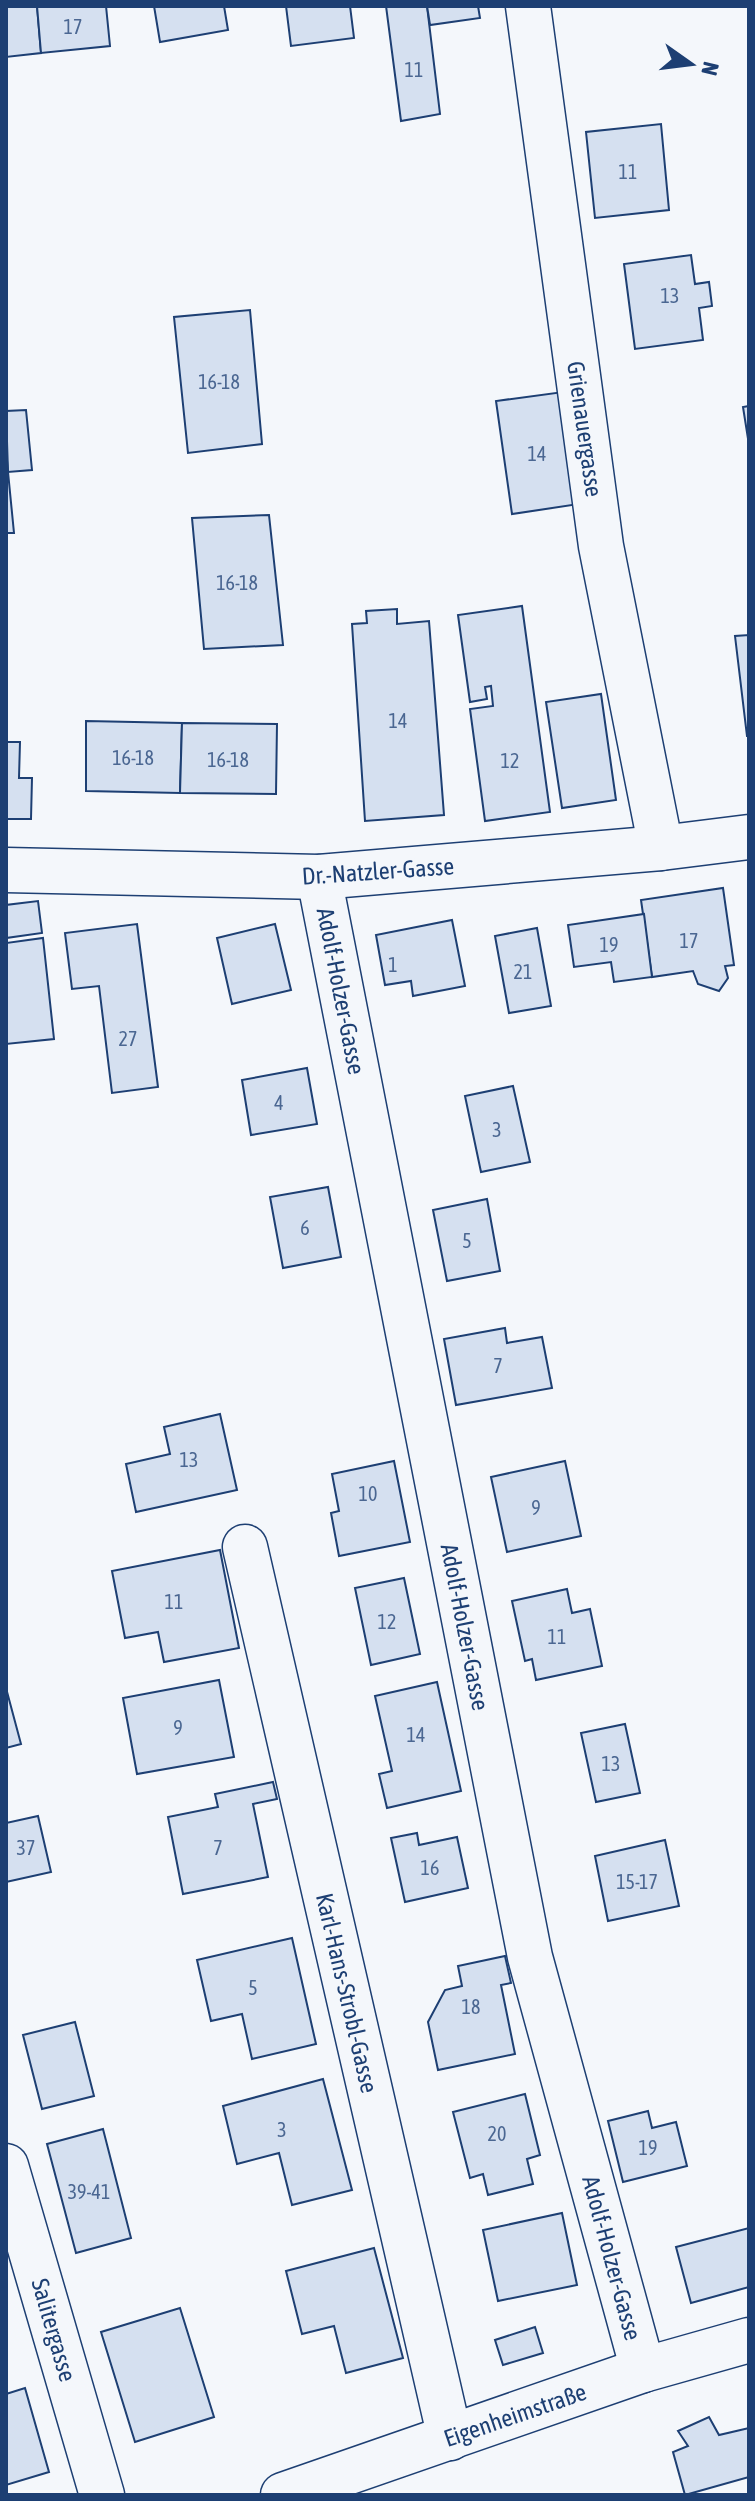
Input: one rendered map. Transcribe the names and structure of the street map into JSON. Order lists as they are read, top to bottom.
{
  "streets": {
    "street": [
      "Grienauergasse",
      "Dr.-Natzler-Gasse",
      "Adolf-Holzer-Gasse",
      "Karl-Hans-Strobl-Gasse",
      "Salitergasse",
      "Eigenheimstraße"
    ]
  },
  "crossings": [
    ["Grienauergasse", "Dr.-Natzler-Gasse"],
    ["Dr.-Natzler-Gasse", "Adolf-Holzer-Gasse"],
    ["Adolf-Holzer-Gasse", "Eigenheimstraße"],
    ["Karl-Hans-Strobl-Gasse", "Eigenheimstraße"]
  ],
  "house_numbers": [
    "17",
    "11",
    "11",
    "13",
    "16-18",
    "14",
    "16-18",
    "14",
    "16-18",
    "16-18",
    "12",
    "17",
    "19",
    "1",
    "21",
    "27",
    "4",
    "3",
    "6",
    "5",
    "7",
    "13",
    "10",
    "9",
    "11",
    "12",
    "11",
    "9",
    "14",
    "13",
    "37",
    "7",
    "16",
    "15-17",
    "5",
    "18",
    "3",
    "20",
    "19",
    "39-41"
  ],
  "north": "right"
}
